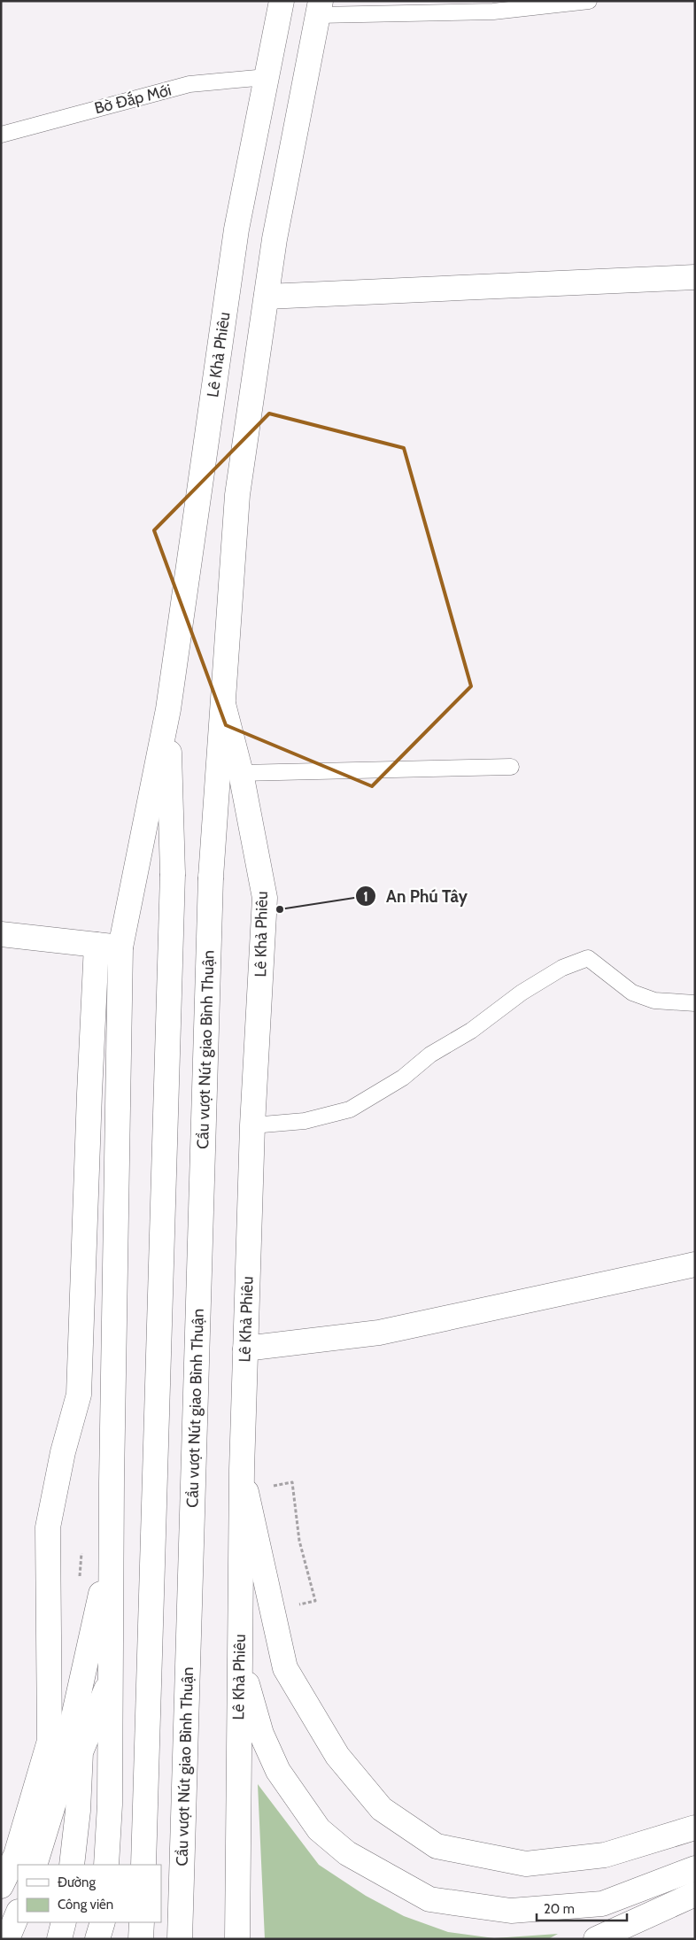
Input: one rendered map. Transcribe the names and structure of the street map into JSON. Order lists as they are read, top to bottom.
{
  "streets": {
    "main road": ["Lê Khả Phiêu", "Cầu vượt Nút giao Bình Thuận"],
    "lane": ["Bờ Đắp Mới"]
  },
  "crossings": [
    ["Bờ Đắp Mới", "Lê Khả Phiêu"],
    ["Lê Khả Phiêu", "Cầu vượt Nút giao Bình Thuận"]
  ],
  "places": ["An Phú Tây"],
  "legend": ["Đường", "Công viên"],
  "scale_bar": "20 m"
}
